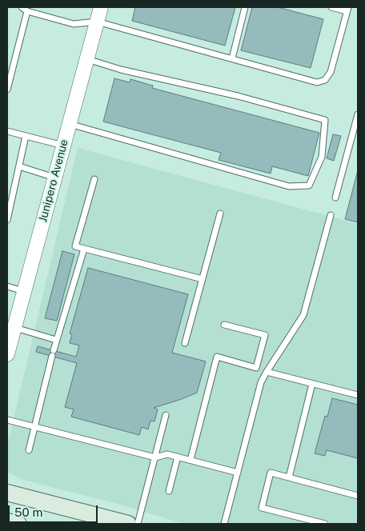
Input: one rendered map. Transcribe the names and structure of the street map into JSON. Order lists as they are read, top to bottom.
{
  "streets": {
    "street": ["Junipero Avenue"]
  },
  "scale_bar": "50 m"
}
